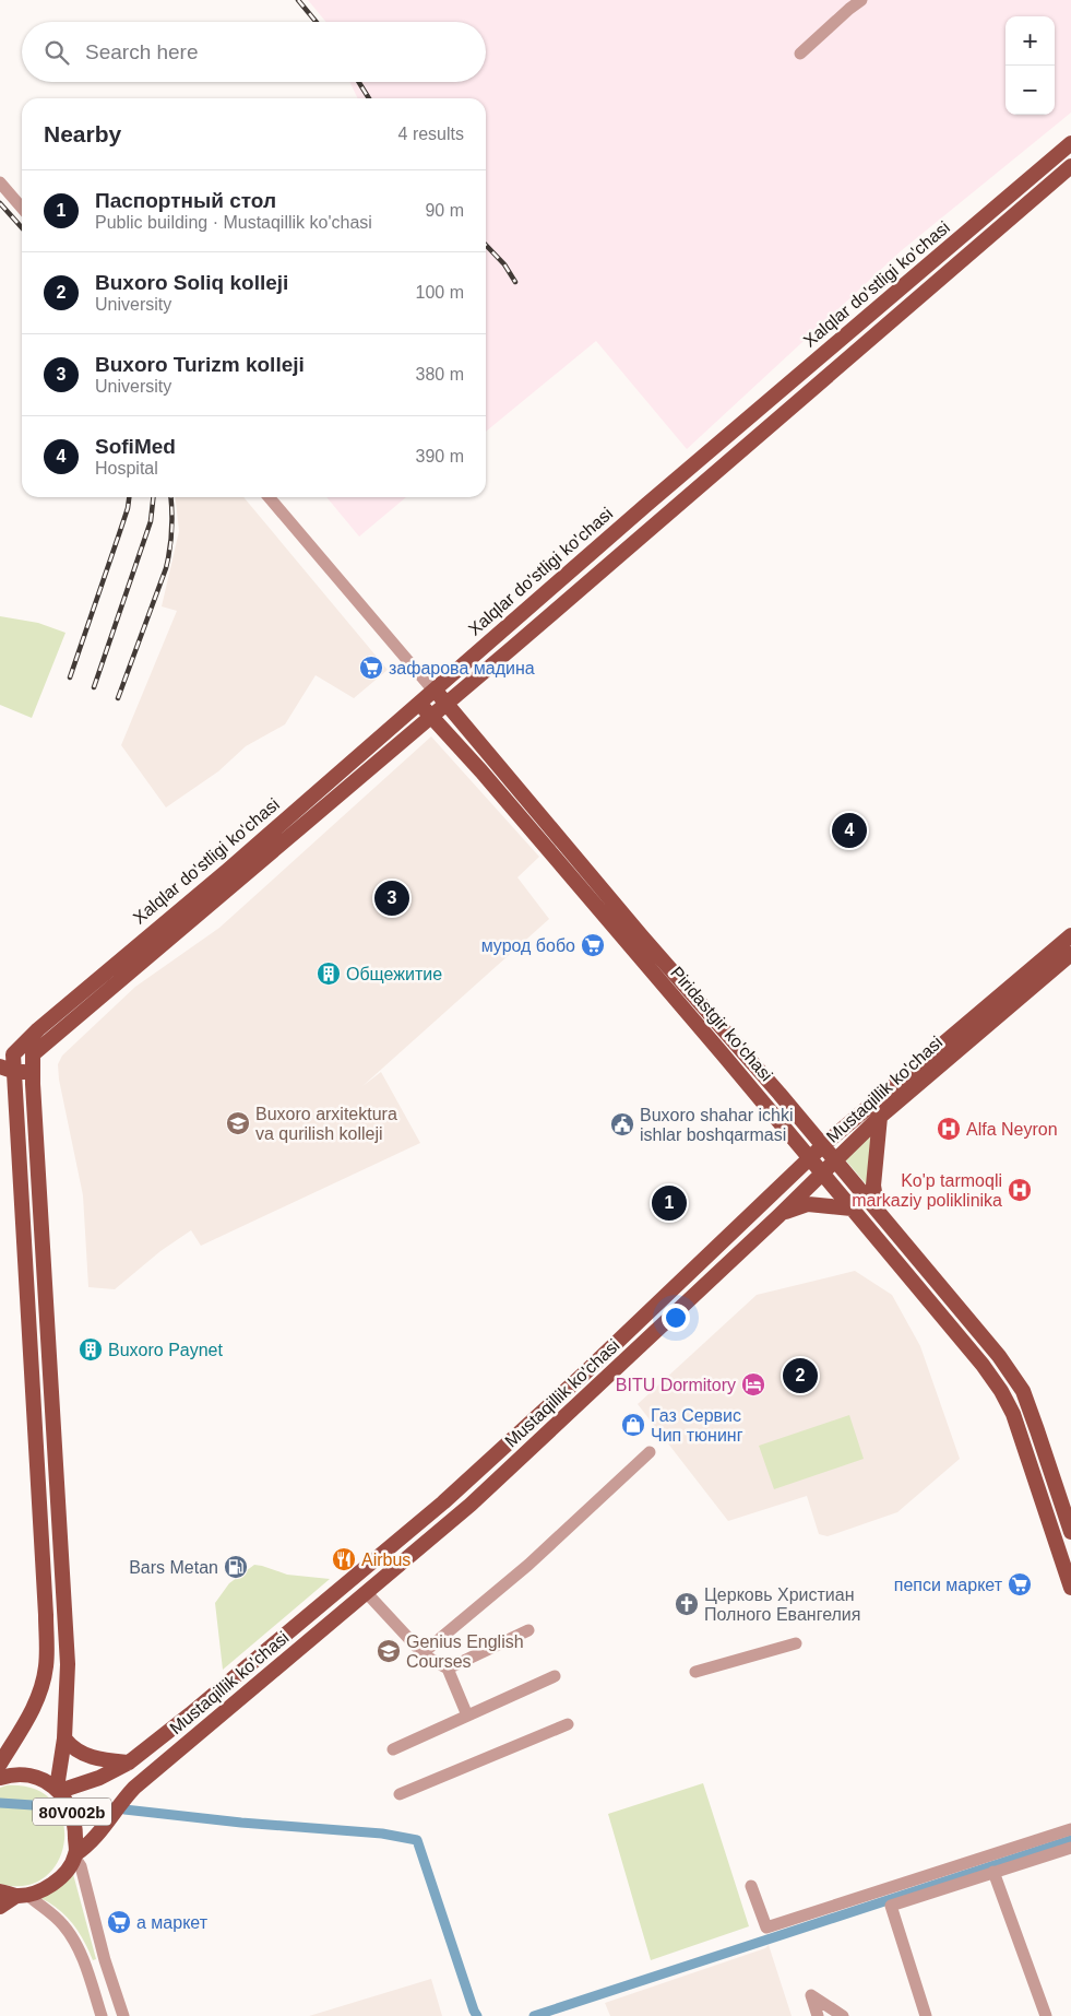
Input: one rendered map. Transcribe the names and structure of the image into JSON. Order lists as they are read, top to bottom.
{
  "streets": {
    "main road": [
      "Xalqlar do'stligi ko'chasi",
      "Piridastgir ko'chasi",
      "Mustaqillik ko'chasi",
      "80V002b"
    ]
  },
  "crossings": [
    ["Xalqlar do'stligi ko'chasi", "Piridastgir ko'chasi"],
    ["Piridastgir ko'chasi", "Mustaqillik ko'chasi"],
    ["Mustaqillik ko'chasi", "80V002b"]
  ],
  "places": {
    "supermarket": [
      "зафарова мадина",
      "мурод бобо",
      "пепси маркет",
      "а маркет"
    ],
    "building": ["Общежитие", "Buxoro Paynet"],
    "school or university": ["Buxoro arxitektura va qurilish kolleji", "Genius English Courses"],
    "public building": ["Buxoro shahar ichki ishlar boshqarmasi"],
    "hospital": ["Alfa Neyron", "Ko'p tarmoqli markaziy poliklinika"],
    "hotel": ["BITU Dormitory"],
    "shop": ["Газ Сервис Чип тюнинг"],
    "restaurant": ["Airbus"],
    "fuel station": ["Bars Metan"],
    "church": ["Церковь Христиан Полного Евангелия"]
  },
  "page": {
    "map_buttons": ["+", "−"],
    "search": "Search here",
    "heading": ["Nearby", "4 results"],
    "list": [
      {
        "mark": "1",
        "name": "Паспортный стол",
        "note": "Public building · Mustaqillik ko'chasi",
        "value": "90 m"
      },
      {
        "mark": "2",
        "name": "Buxoro Soliq kolleji",
        "note": "University",
        "value": "100 m"
      },
      {
        "mark": "3",
        "name": "Buxoro Turizm kolleji",
        "note": "University",
        "value": "380 m"
      },
      {
        "mark": "4",
        "name": "SofiMed",
        "note": "Hospital",
        "value": "390 m"
      }
    ],
    "pins": [
      "4",
      "3",
      "1",
      "2"
    ]
  }
}
